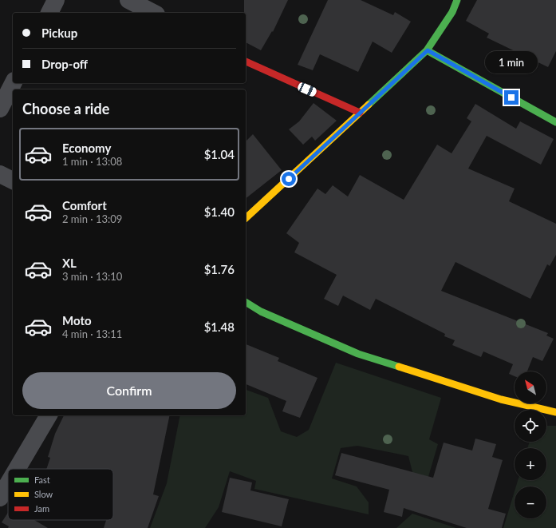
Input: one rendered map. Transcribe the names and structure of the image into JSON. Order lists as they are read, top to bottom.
{
  "legend": ["Fast", "Slow", "Jam"],
  "north": "top left",
  "page": {
    "banner": ["Pickup", "Drop-off"],
    "bubble": "1 min",
    "heading": "Choose a ride",
    "list": [
      {
        "name": "Economy",
        "note": "1 min · 13:08",
        "value": "$1.04"
      },
      {
        "name": "Comfort",
        "note": "2 min · 13:09",
        "value": "$1.40"
      },
      {
        "name": "XL",
        "note": "3 min · 13:10",
        "value": "$1.76"
      },
      {
        "name": "Moto",
        "note": "4 min · 13:11",
        "value": "$1.48"
      }
    ],
    "buttons": "Confirm",
    "map_buttons": ["+", "−"]
  }
}
